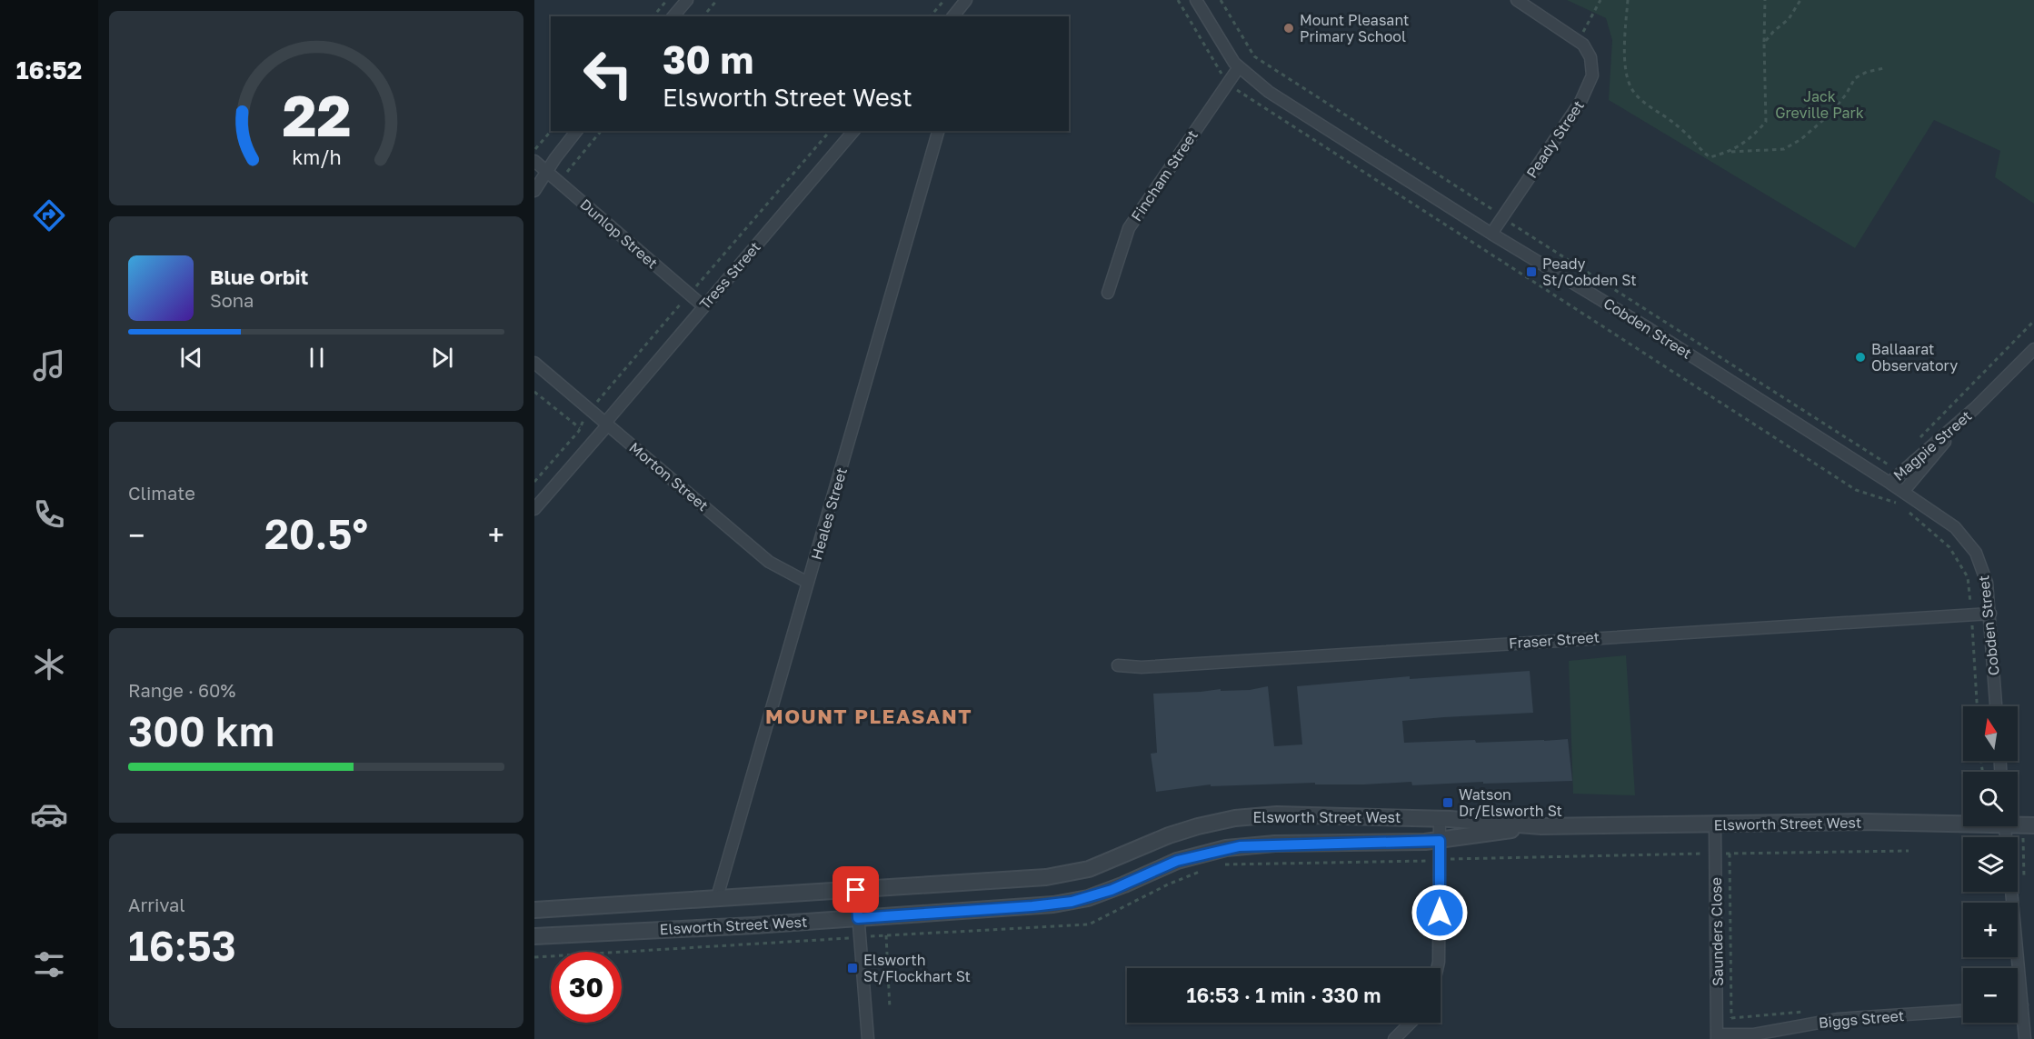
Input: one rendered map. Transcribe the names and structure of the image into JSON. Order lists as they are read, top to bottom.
{
  "streets": {
    "street": [
      "Peady Street",
      "Fincham Street",
      "Dunlop Street",
      "Tress Street",
      "Cobden Street",
      "Magpie Street",
      "Morton Street",
      "Heales Street",
      "Fraser Street",
      "Elsworth Street West",
      "Saunders Close",
      "Biggs Street"
    ]
  },
  "crossings": [
    ["Peady Street", "Cobden Street"],
    ["Fincham Street", "Cobden Street"],
    ["Dunlop Street", "Tress Street"],
    ["Tress Street", "Morton Street"],
    ["Cobden Street", "Magpie Street"],
    ["Cobden Street", "Fraser Street"],
    ["Morton Street", "Heales Street"],
    ["Heales Street", "Elsworth Street West"],
    ["Elsworth Street West", "Saunders Close"],
    ["Saunders Close", "Biggs Street"]
  ],
  "districts": ["MOUNT PLEASANT"],
  "parks": ["Jack Greville Park"],
  "places": {
    "other": ["Mount Pleasant Primary School", "Ballaarat Observatory"],
    "transit": ["Peady St/Cobden St", "Watson Dr/Elsworth St", "Elsworth St/Flockhart St"]
  },
  "north": "top",
  "page": {
    "tabs": "16:52",
    "turn": ["30 m", "Elsworth Street West"],
    "song": ["Blue Orbit", "Sona"],
    "tile": [
      "Climate",
      ["Range · 60%", "300 km"],
      ["Arrival", "16:53"]
    ],
    "heat": ["−", "20.5°", "+"],
    "map_buttons": ["+", "−"],
    "limit": "30",
    "trip": "16:53 · 1 min · 330 m",
    "gauge": ["22", "km/h"]
  }
}
